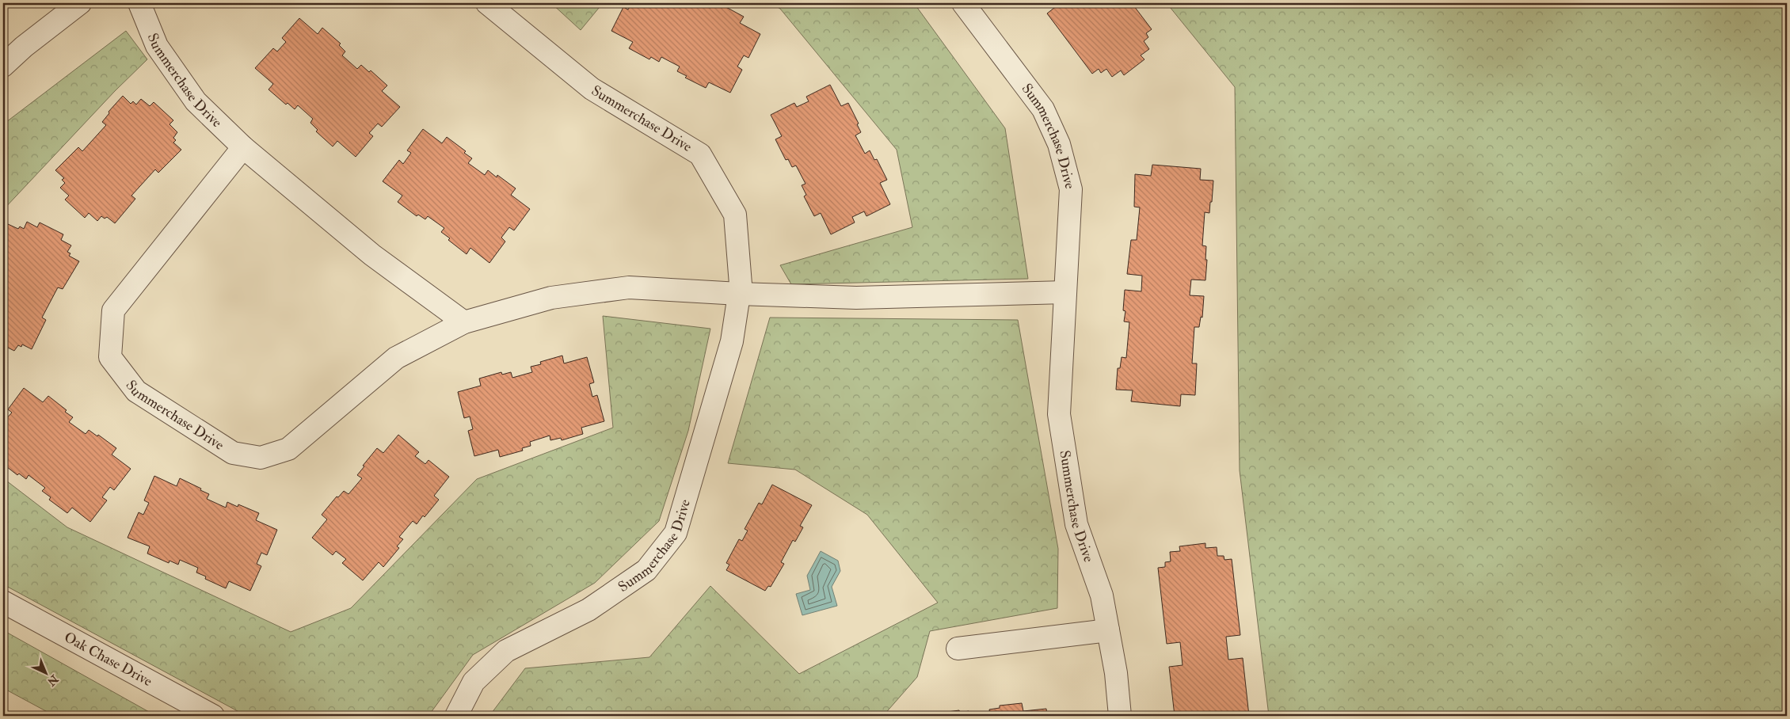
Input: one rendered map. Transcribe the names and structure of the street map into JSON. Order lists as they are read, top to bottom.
{
  "streets": {
    "street": ["Summerchase Drive", "Oak Chase Drive"]
  },
  "north": "bottom right"
}
